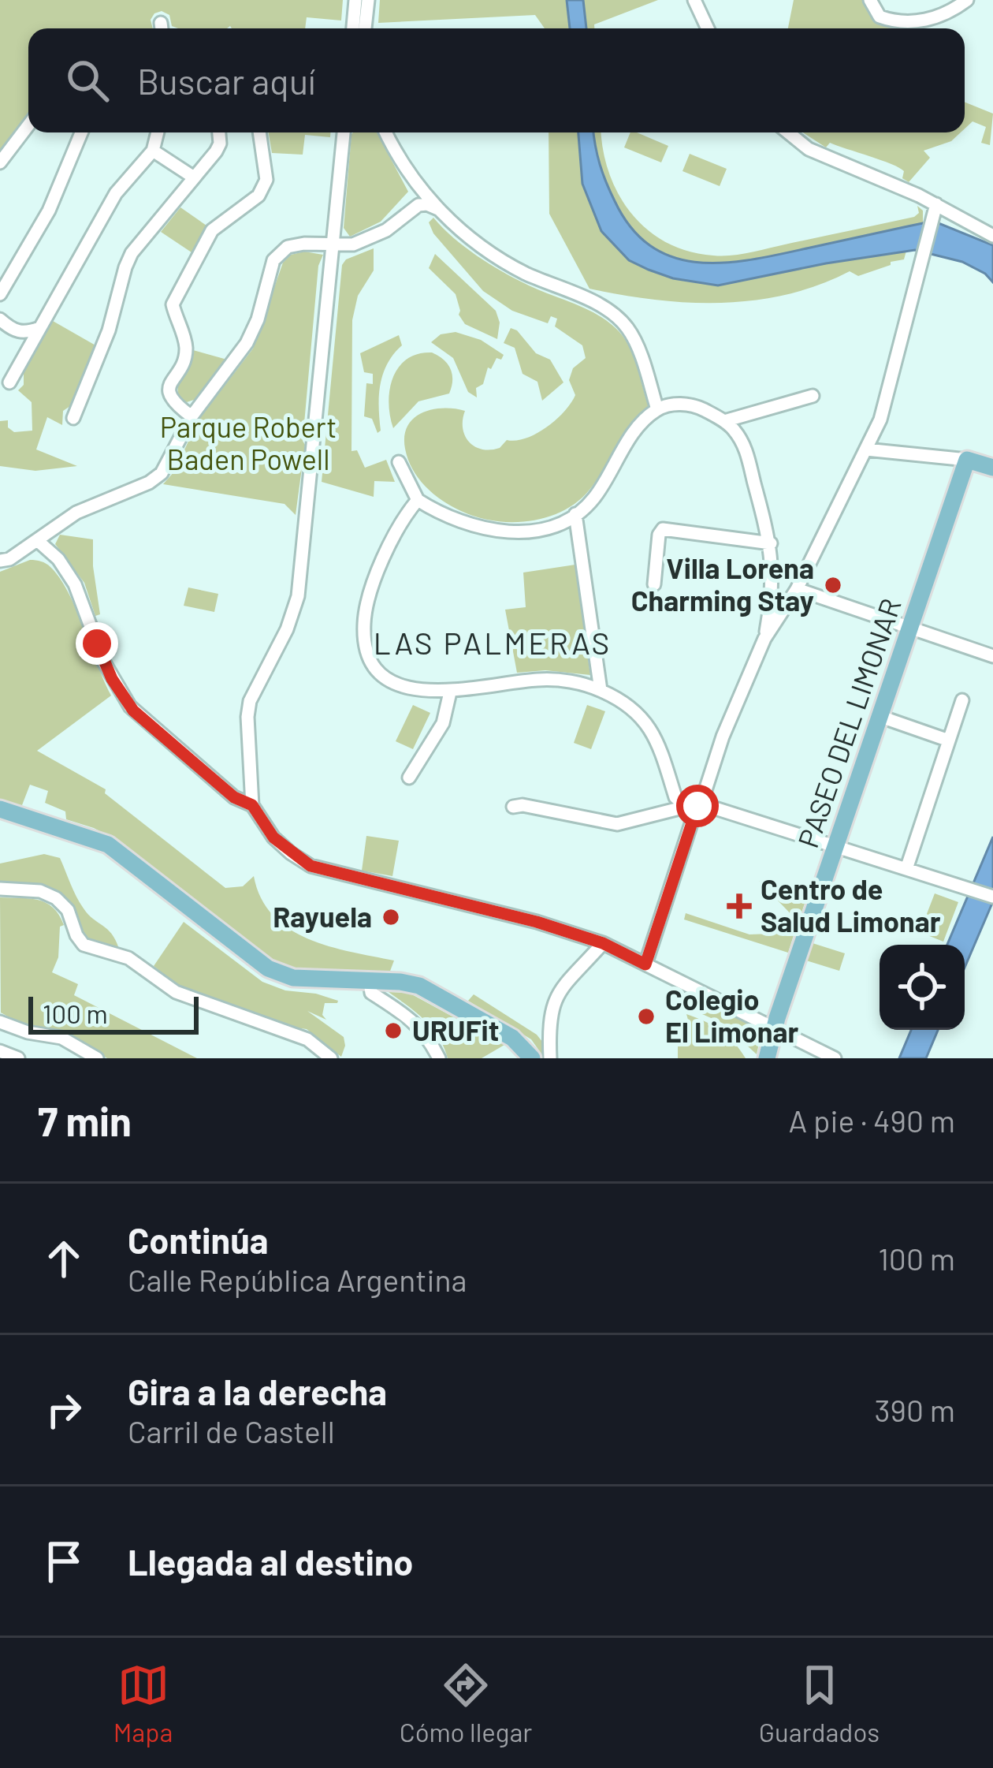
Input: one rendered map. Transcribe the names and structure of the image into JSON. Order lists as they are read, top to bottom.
{
  "streets": {
    "main road": ["PASEO DEL LIMONAR"]
  },
  "districts": ["LAS PALMERAS"],
  "parks": ["Parque Robert Baden Powell"],
  "places": {
    "other": [
      "Villa Lorena Charming Stay",
      "Rayuela",
      "Colegio El Limonar",
      "URUFit"
    ],
    "health": ["Centro de Salud Limonar"]
  },
  "scale_bar": "100 m",
  "page": {
    "search": "Buscar aquí",
    "scale": "100 m",
    "heading": ["7 min", "A pie · 490 m"],
    "list": [
      ["Continúa", "Calle República Argentina", "100 m"],
      ["Gira a la derecha", "Carril de Castell", "390 m"],
      "Llegada al destino"
    ],
    "nav": ["Mapa", "Cómo llegar", "Guardados"]
  }
}
